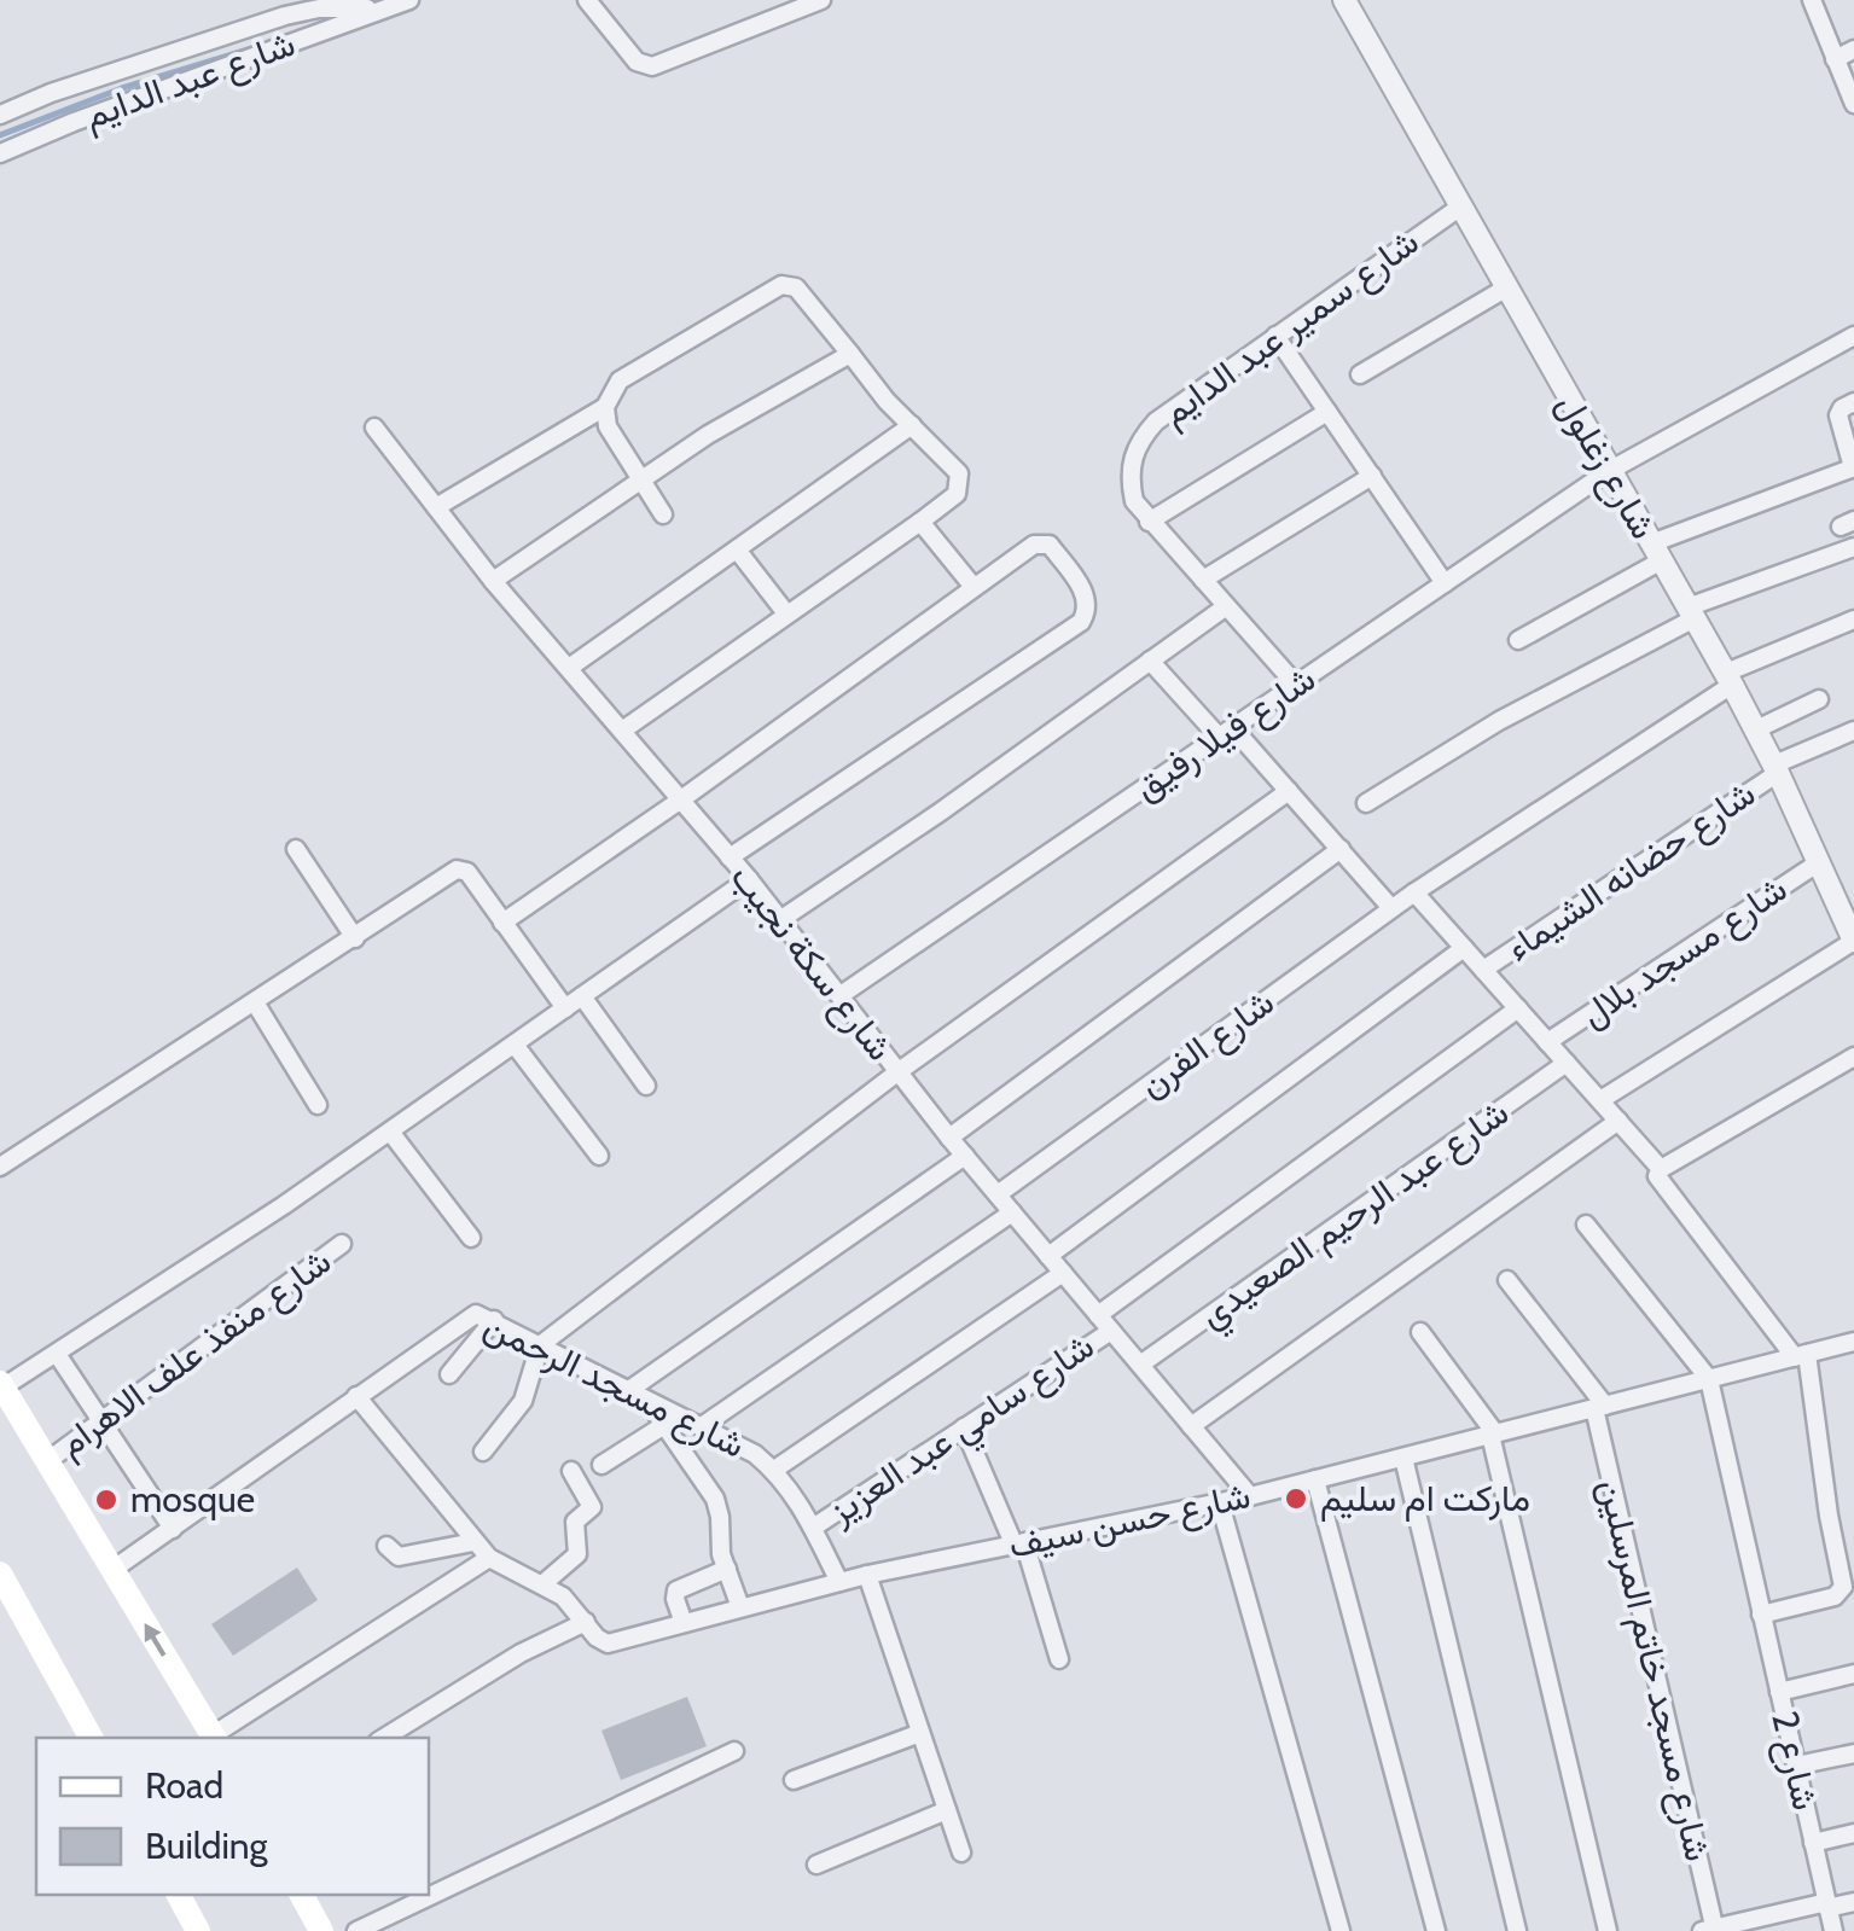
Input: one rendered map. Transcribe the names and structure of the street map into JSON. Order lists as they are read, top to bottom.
{
  "streets": {
    "street": [
      "شارع عبد الدايم",
      "شارع سمير عبد الدايم",
      "شارع زغلول",
      "شارع فيلا رفيق",
      "شارع حضانه الشيماء",
      "شارع مسجد بلال",
      "شارع سكة نجيب",
      "شارع الفرن",
      "شارع عبد الرحيم الصعيدي",
      "شارع منفذ علف الاهرام",
      "شارع مسجد الرحمن",
      "شارع سامي عبد العزيز",
      "شارع حسن سيف",
      "شارع مسجد خاتم المرسلين",
      "شارع 2"
    ]
  },
  "crossings": [
    ["شارع سمير عبد الدايم", "شارع زغلول"],
    ["شارع سمير عبد الدايم", "شارع فيلا رفيق"],
    ["شارع زغلول", "شارع فيلا رفيق"],
    ["شارع زغلول", "شارع حضانه الشيماء"],
    ["شارع زغلول", "شارع مسجد بلال"],
    ["شارع زغلول", "شارع الفرن"],
    ["شارع فيلا رفيق", "شارع سكة نجيب"],
    ["شارع سكة نجيب", "شارع الفرن"],
    ["شارع سكة نجيب", "شارع عبد الرحيم الصعيدي"],
    ["شارع سكة نجيب", "شارع سامي عبد العزيز"],
    ["شارع سكة نجيب", "شارع حسن سيف"],
    ["شارع مسجد الرحمن", "شارع سامي عبد العزيز"],
    ["شارع مسجد الرحمن", "شارع حسن سيف"],
    ["شارع حسن سيف", "شارع مسجد خاتم المرسلين"],
    ["شارع حسن سيف", "شارع 2"]
  ],
  "places": ["ماركت ام سليم", "mosque"],
  "legend": ["Road", "Building"]
}
